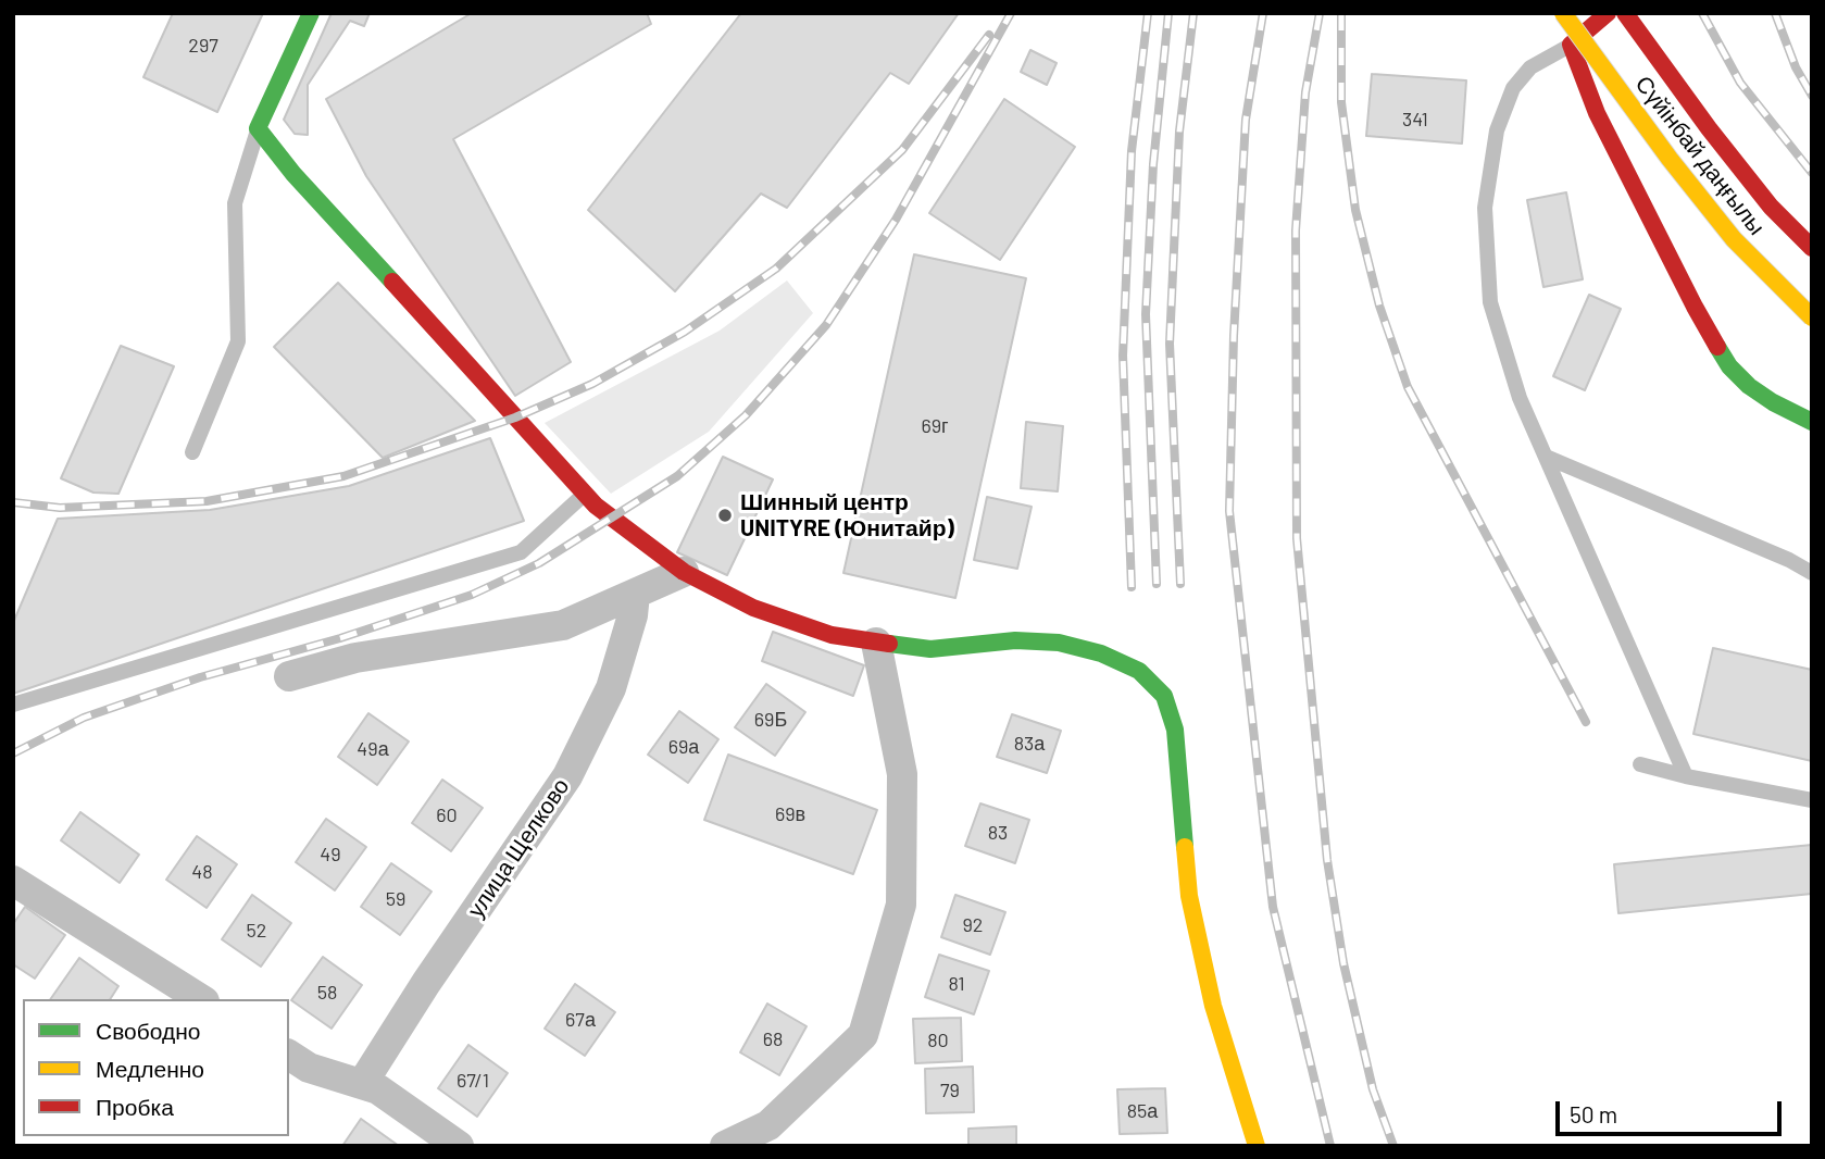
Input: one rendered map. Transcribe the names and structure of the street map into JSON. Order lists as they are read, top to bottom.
{
  "streets": {
    "street": ["Сүйінбай даңғылы", "улица Щелково"]
  },
  "places": ["Шинный центр UNITYRE (Юнитайр)"],
  "house_numbers": [
    "297",
    "341",
    "69г",
    "69Б",
    "83а",
    "69а",
    "49а",
    "69в",
    "60",
    "83",
    "49",
    "48",
    "59",
    "92",
    "52",
    "81",
    "58",
    "67а",
    "68",
    "80",
    "67/1",
    "79",
    "85а"
  ],
  "legend": ["Свободно", "Медленно", "Пробка"],
  "scale_bar": "50 m"
}
